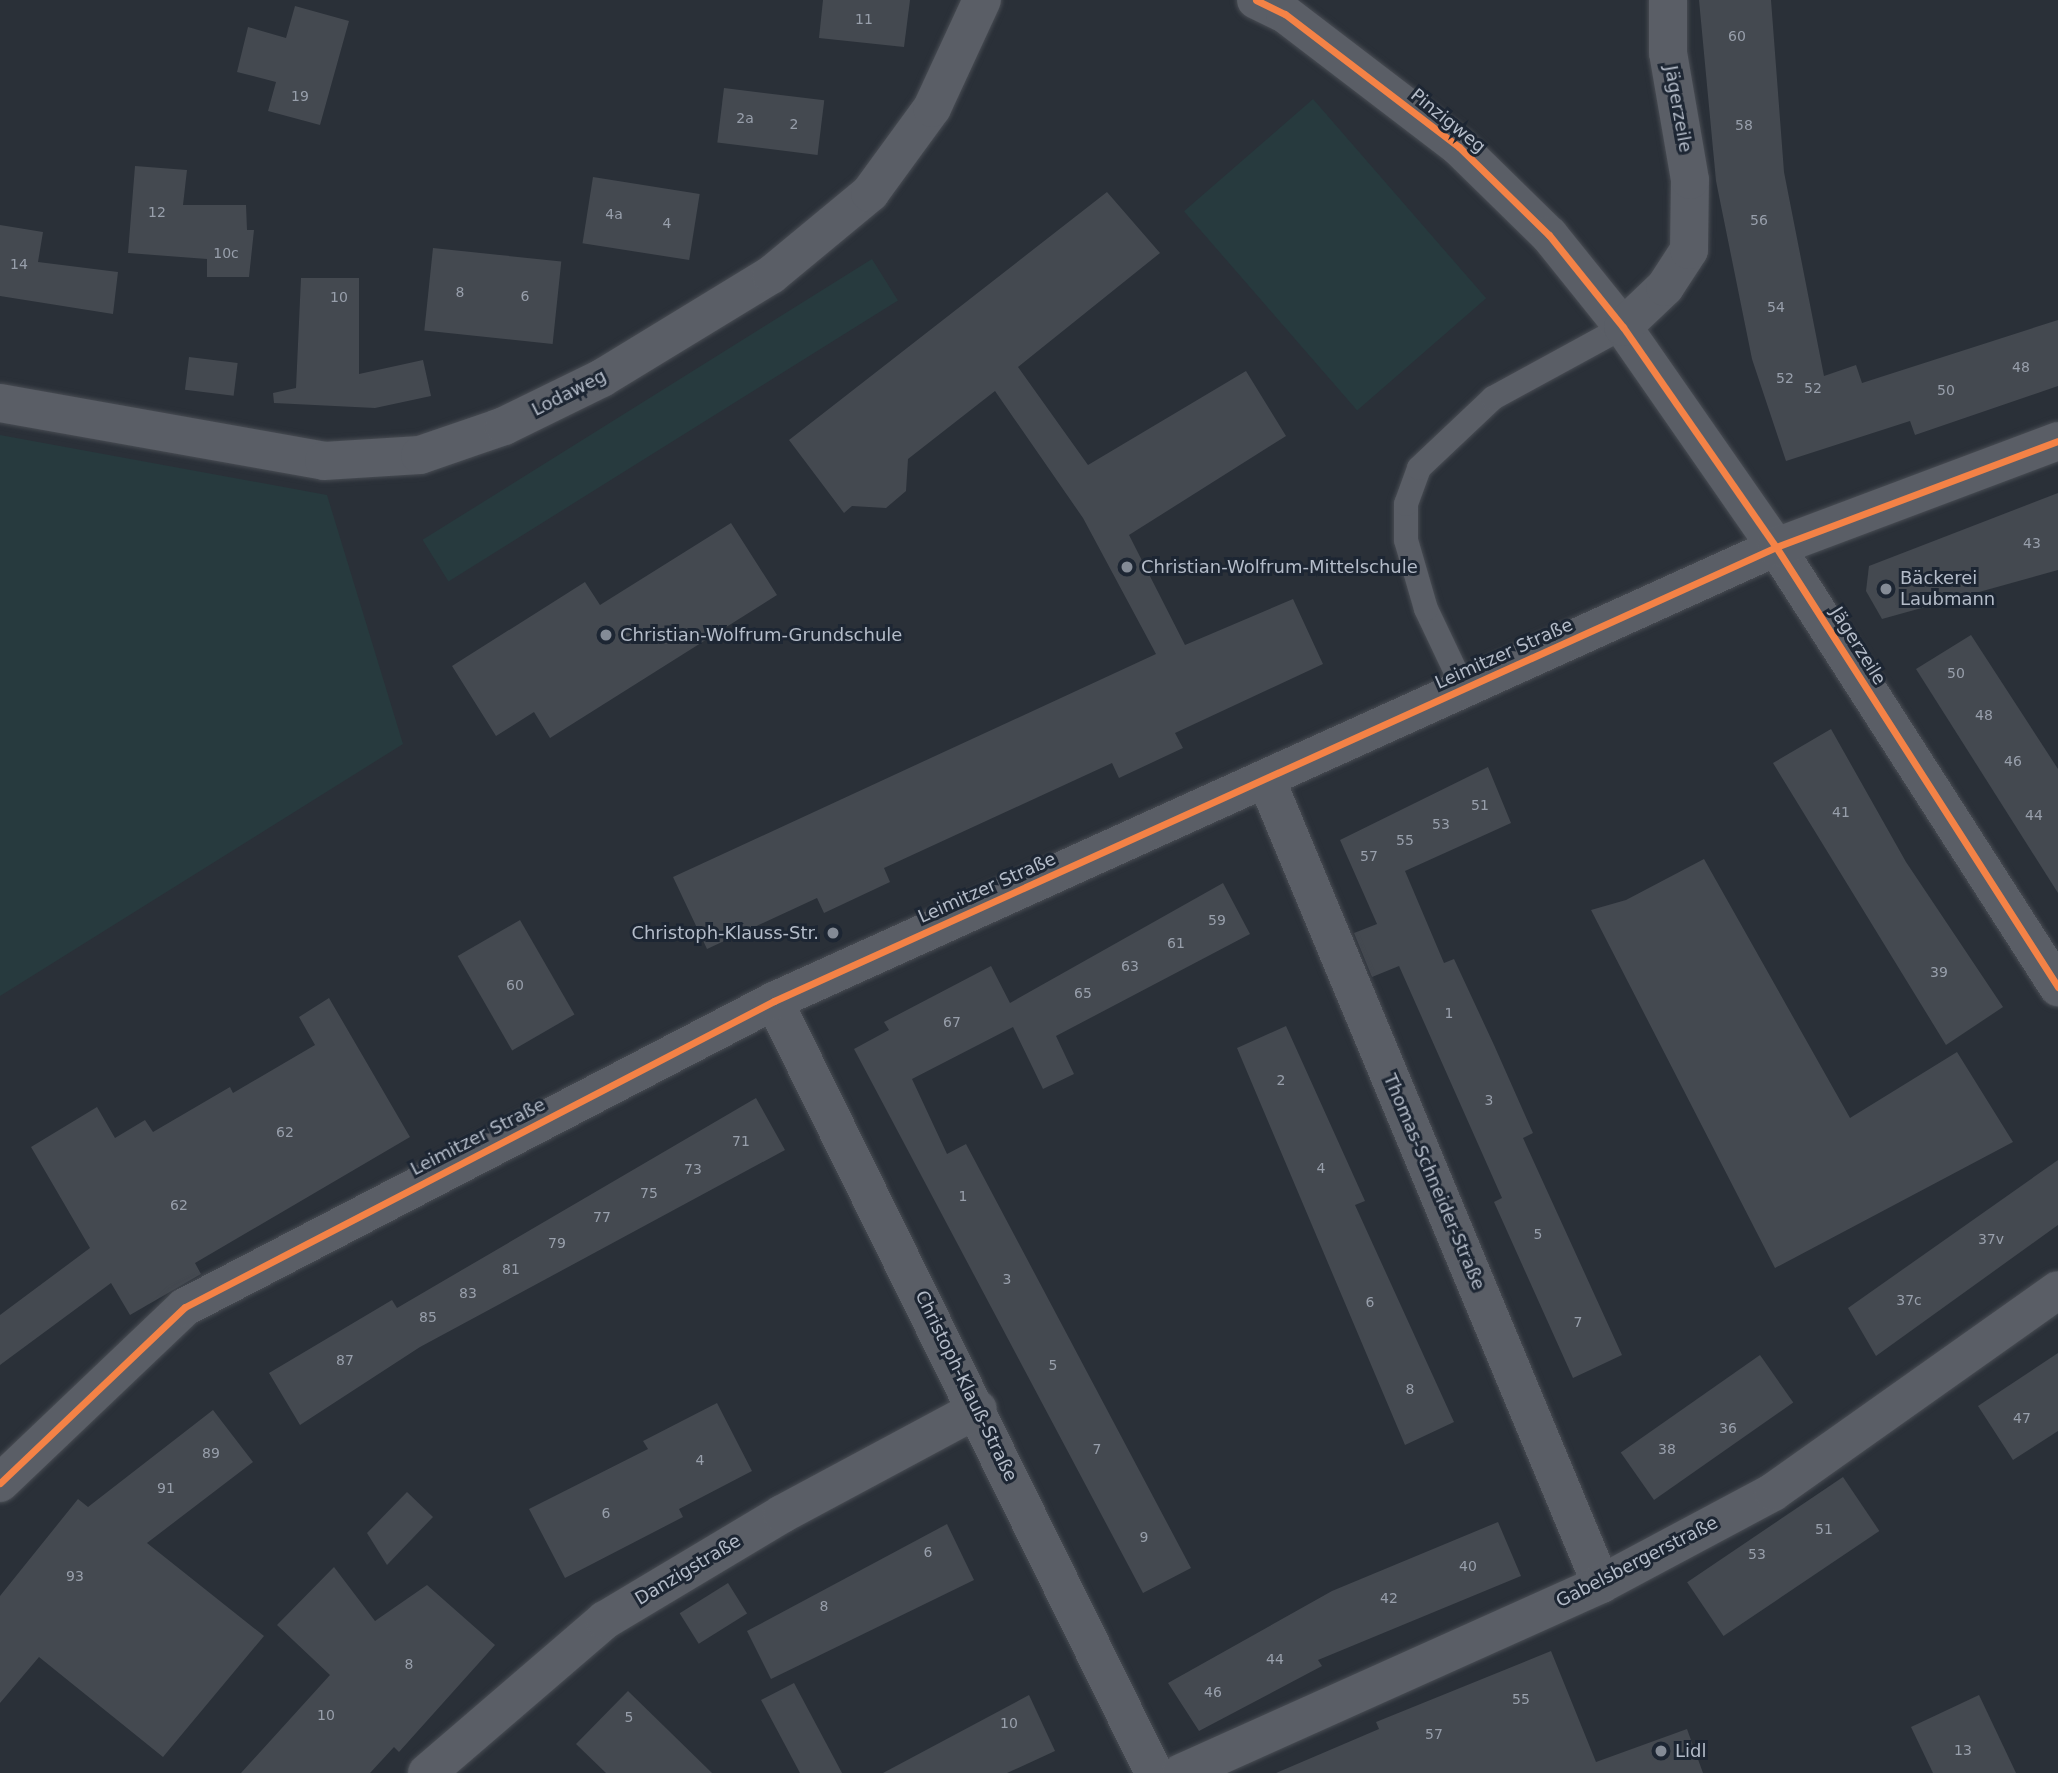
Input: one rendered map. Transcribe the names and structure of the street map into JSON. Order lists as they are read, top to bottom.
{
  "streets": {
    "street": [
      "Jägerzeile",
      "Pinzigweg",
      "Lodaweg",
      "Leimitzer Straße",
      "Thomas-Schneider-Straße",
      "Christoph-Klauß-Straße",
      "Gabelsbergerstraße",
      "Danzigstraße"
    ]
  },
  "crossings": [
    ["Jägerzeile", "Pinzigweg"],
    ["Jägerzeile", "Leimitzer Straße"],
    ["Leimitzer Straße", "Thomas-Schneider-Straße"],
    ["Leimitzer Straße", "Christoph-Klauß-Straße"],
    ["Thomas-Schneider-Straße", "Gabelsbergerstraße"],
    ["Christoph-Klauß-Straße", "Danzigstraße"]
  ],
  "places": [
    "Christian-Wolfrum-Mittelschule",
    "Bäckerei Laubmann",
    "Christian-Wolfrum-Grundschule",
    "Christoph-Klauss-Str.",
    "Lidl"
  ],
  "house_numbers": [
    "11",
    "60",
    "19",
    "2a",
    "2",
    "58",
    "12",
    "4a",
    "56",
    "4",
    "10c",
    "14",
    "8",
    "6",
    "10",
    "54",
    "48",
    "52",
    "52",
    "50",
    "43",
    "50",
    "48",
    "46",
    "51",
    "41",
    "44",
    "53",
    "55",
    "57",
    "59",
    "61",
    "63",
    "39",
    "60",
    "65",
    "1",
    "67",
    "2",
    "3",
    "62",
    "71",
    "4",
    "73",
    "75",
    "1",
    "62",
    "77",
    "5",
    "37v",
    "79",
    "81",
    "3",
    "83",
    "37c",
    "6",
    "85",
    "7",
    "87",
    "5",
    "8",
    "47",
    "36",
    "7",
    "38",
    "89",
    "4",
    "91",
    "6",
    "51",
    "9",
    "6",
    "53",
    "40",
    "93",
    "42",
    "8",
    "44",
    "8",
    "46",
    "55",
    "10",
    "5",
    "10",
    "57",
    "13"
  ]
}
